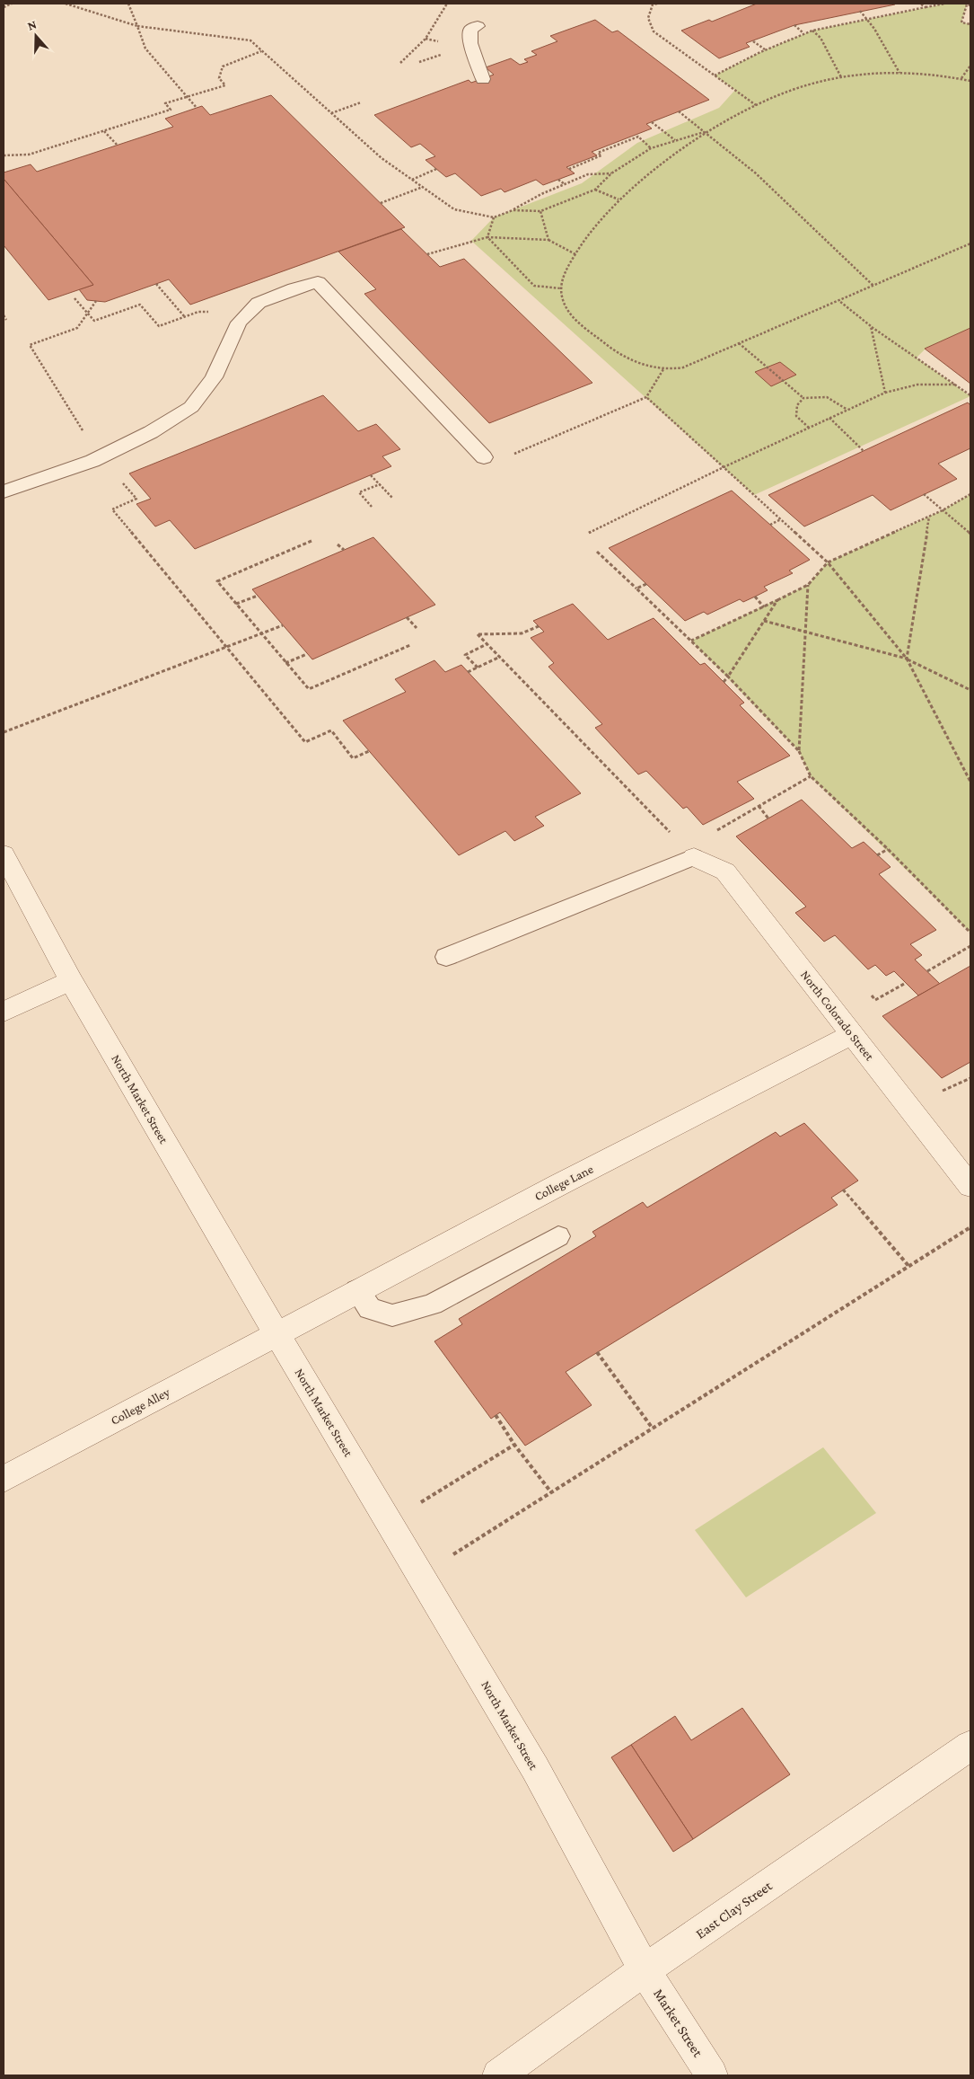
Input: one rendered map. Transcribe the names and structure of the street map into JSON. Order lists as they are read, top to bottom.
{
  "streets": {
    "street": [
      "North Colorado Street",
      "North Market Street",
      "College Lane",
      "College Alley",
      "East Clay Street",
      "Market Street"
    ]
  },
  "crossings": [
    ["North Colorado Street", "College Lane"],
    ["North Market Street", "College Lane"],
    ["North Market Street", "College Alley"],
    ["North Market Street", "East Clay Street"],
    ["North Market Street", "Market Street"],
    ["College Lane", "College Alley"],
    ["East Clay Street", "Market Street"]
  ],
  "north": "top"
}
